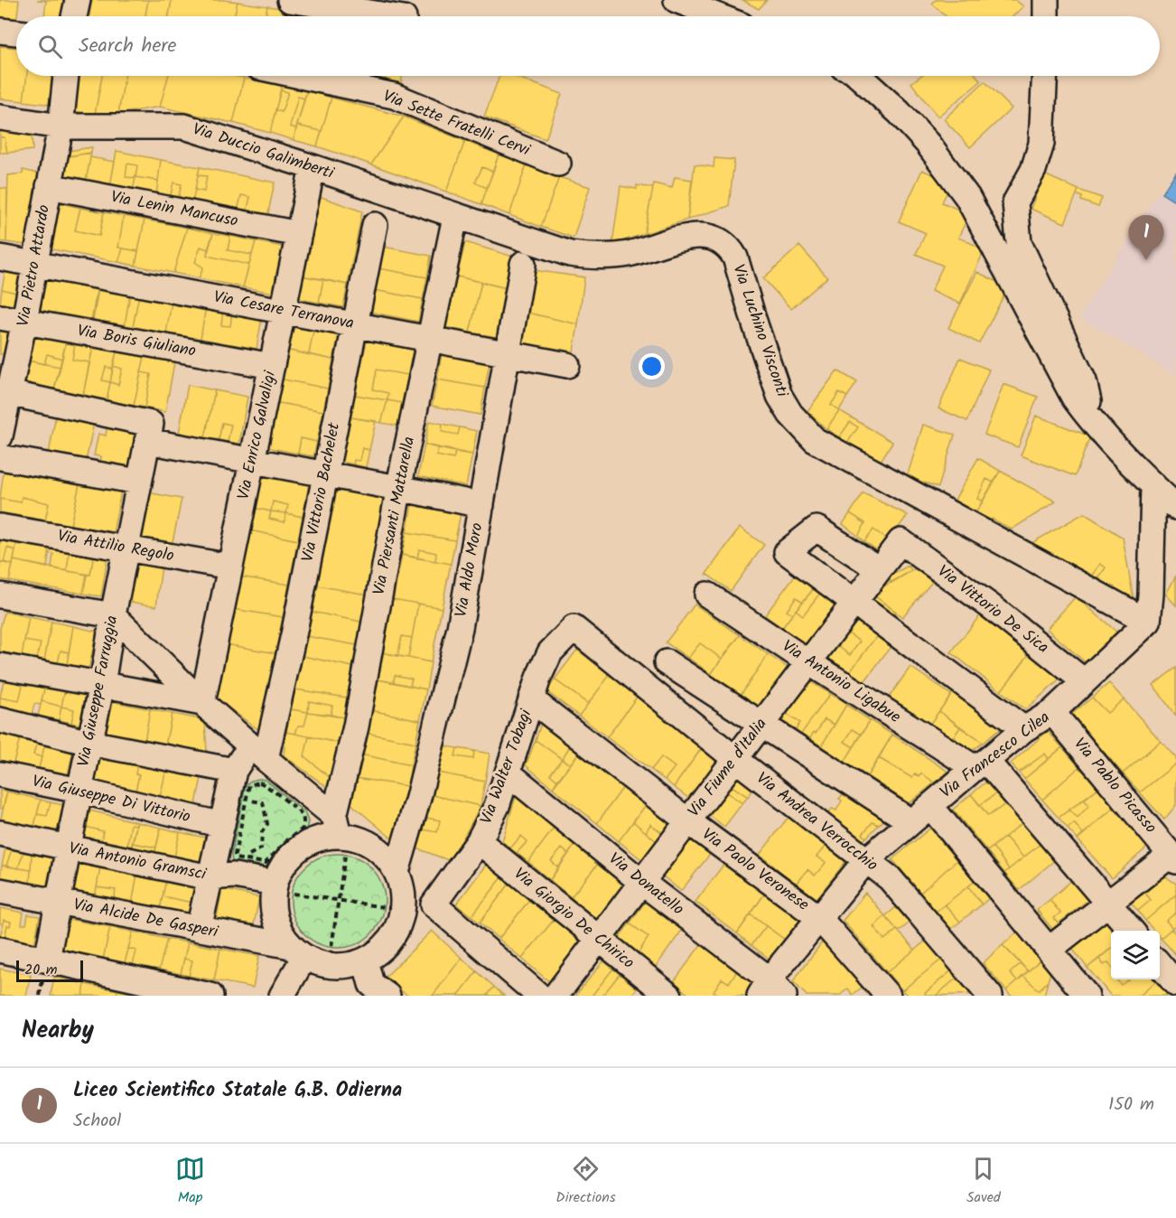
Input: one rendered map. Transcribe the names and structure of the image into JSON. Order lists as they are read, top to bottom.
{
  "streets": {
    "street": [
      "Via Sette Fratelli Cervi",
      "Via Duccio Galimberti",
      "Via Lenin Mancuso",
      "Via Pietro Attardo",
      "Via Cesare Terranova",
      "Via Luchino Visconti",
      "Via Boris Giuliano",
      "Via Enrico Galvaligi",
      "Via Vittorio Bachelet",
      "Via Piersanti Mattarella",
      "Via Attilio Regolo",
      "Via Aldo Moro",
      "Via Vittorio De Sica",
      "Via Antonio Ligabue",
      "Via Giuseppe Farruggia",
      "Via Francesco Cilea",
      "Via Walter Tobagi",
      "Via Fiume d'Italia",
      "Via Pablo Picasso",
      "Via Giuseppe Di Vittorio",
      "Via Andrea Verrocchio",
      "Via Antonio Gramsci",
      "Via Paolo Veronese",
      "Via Donatello",
      "Via Alcide De Gasperi",
      "Via Giorgio De Chirico"
    ]
  },
  "crossings": [
    ["Via Duccio Galimberti", "Via Pietro Attardo"],
    ["Via Duccio Galimberti", "Via Luchino Visconti"],
    ["Via Duccio Galimberti", "Via Enrico Galvaligi"],
    ["Via Duccio Galimberti", "Via Piersanti Mattarella"],
    ["Via Lenin Mancuso", "Via Pietro Attardo"],
    ["Via Lenin Mancuso", "Via Enrico Galvaligi"],
    ["Via Pietro Attardo", "Via Cesare Terranova"],
    ["Via Pietro Attardo", "Via Boris Giuliano"],
    ["Via Cesare Terranova", "Via Enrico Galvaligi"],
    ["Via Cesare Terranova", "Via Vittorio Bachelet"],
    ["Via Cesare Terranova", "Via Piersanti Mattarella"],
    ["Via Cesare Terranova", "Via Aldo Moro"],
    ["Via Luchino Visconti", "Via Piersanti Mattarella"],
    ["Via Luchino Visconti", "Via Francesco Cilea"],
    ["Via Boris Giuliano", "Via Enrico Galvaligi"],
    ["Via Enrico Galvaligi", "Via Attilio Regolo"],
    ["Via Vittorio Bachelet", "Via Giuseppe Di Vittorio"],
    ["Via Vittorio Bachelet", "Via Antonio Gramsci"],
    ["Via Vittorio Bachelet", "Via Alcide De Gasperi"],
    ["Via Attilio Regolo", "Via Giuseppe Farruggia"],
    ["Via Vittorio De Sica", "Via Francesco Cilea"],
    ["Via Vittorio De Sica", "Via Fiume d'Italia"],
    ["Via Antonio Ligabue", "Via Francesco Cilea"],
    ["Via Antonio Ligabue", "Via Fiume d'Italia"],
    ["Via Giuseppe Farruggia", "Via Giuseppe Di Vittorio"],
    ["Via Giuseppe Farruggia", "Via Antonio Gramsci"],
    ["Via Giuseppe Farruggia", "Via Alcide De Gasperi"],
    ["Via Francesco Cilea", "Via Pablo Picasso"],
    ["Via Francesco Cilea", "Via Andrea Verrocchio"],
    ["Via Francesco Cilea", "Via Paolo Veronese"],
    ["Via Francesco Cilea", "Via Donatello"],
    ["Via Walter Tobagi", "Via Andrea Verrocchio"],
    ["Via Walter Tobagi", "Via Paolo Veronese"],
    ["Via Walter Tobagi", "Via Donatello"],
    ["Via Walter Tobagi", "Via Giorgio De Chirico"],
    ["Via Fiume d'Italia", "Via Andrea Verrocchio"],
    ["Via Fiume d'Italia", "Via Paolo Veronese"],
    ["Via Fiume d'Italia", "Via Donatello"],
    ["Via Fiume d'Italia", "Via Giorgio De Chirico"]
  ],
  "scale_bar": "20 m",
  "page": {
    "search": "Search here",
    "pins": "1",
    "scale": "20 m",
    "heading": "Nearby",
    "list": [
      {
        "mark": "1",
        "name": "Liceo Scientifico Statale G.B. Odierna",
        "note": "School",
        "value": "150 m"
      }
    ],
    "nav": ["Map", "Directions", "Saved"]
  }
}
